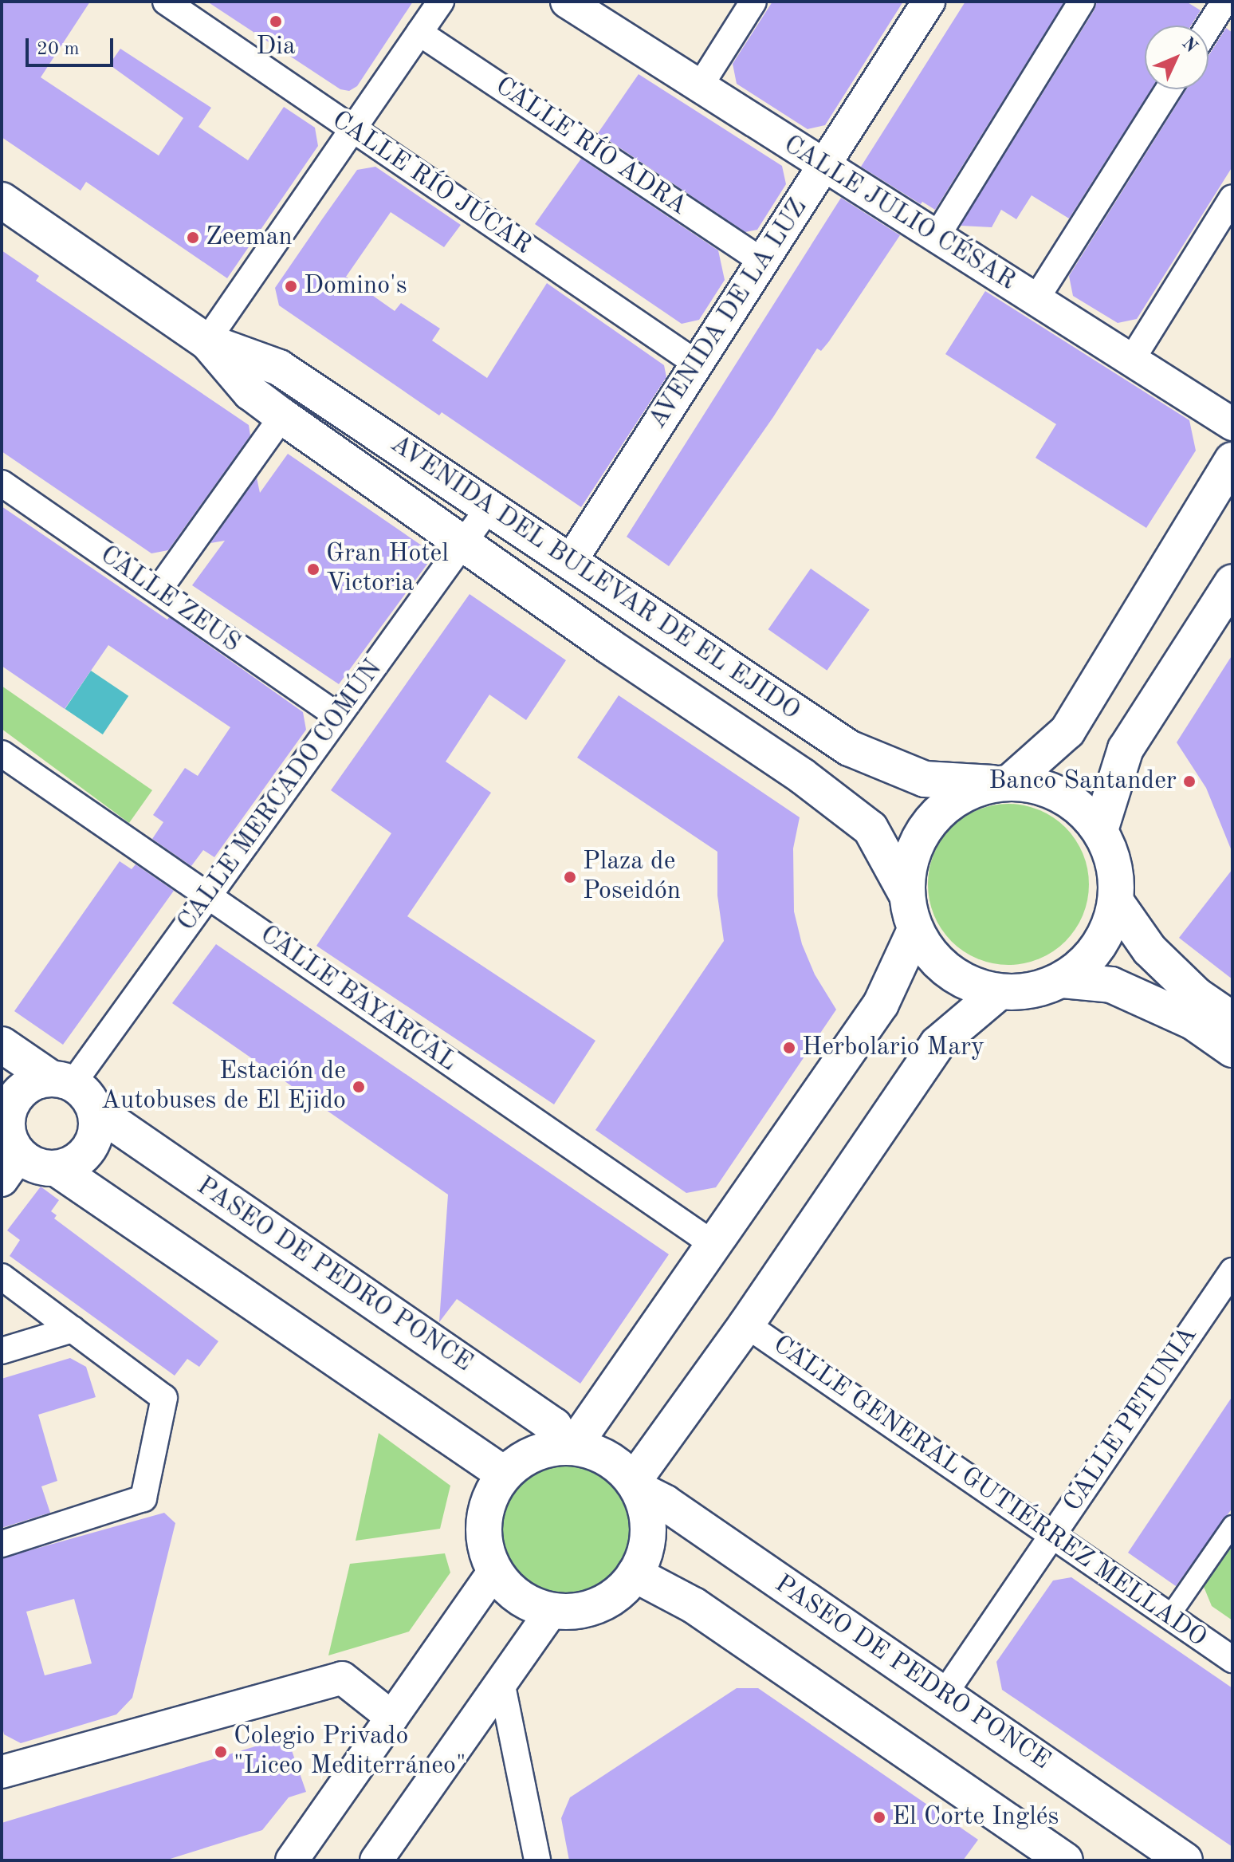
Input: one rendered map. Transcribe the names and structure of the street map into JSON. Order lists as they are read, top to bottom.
{
  "streets": {
    "main road": ["AVENIDA DEL BULEVAR DE EL EJIDO", "PASEO DE PEDRO PONCE"],
    "street": [
      "CALLE RÍO ADRA",
      "CALLE RÍO JÚCAR",
      "CALLE JULIO CÉSAR",
      "AVENIDA DE LA LUZ",
      "CALLE ZEUS",
      "CALLE MERCADO COMÚN",
      "CALLE BAYARCAL",
      "CALLE PETUNIA",
      "CALLE GENERAL GUTIÉRREZ MELLADO"
    ]
  },
  "crossings": [
    ["CALLE RÍO ADRA", "AVENIDA DE LA LUZ"],
    ["CALLE RÍO JÚCAR", "AVENIDA DE LA LUZ"],
    ["CALLE JULIO CÉSAR", "AVENIDA DE LA LUZ"],
    ["AVENIDA DE LA LUZ", "AVENIDA DEL BULEVAR DE EL EJIDO"],
    ["AVENIDA DEL BULEVAR DE EL EJIDO", "CALLE MERCADO COMÚN"],
    ["CALLE ZEUS", "CALLE MERCADO COMÚN"],
    ["CALLE MERCADO COMÚN", "CALLE BAYARCAL"],
    ["CALLE MERCADO COMÚN", "PASEO DE PEDRO PONCE"],
    ["PASEO DE PEDRO PONCE", "CALLE PETUNIA"],
    ["CALLE PETUNIA", "CALLE GENERAL GUTIÉRREZ MELLADO"]
  ],
  "places": [
    "Dia",
    "Zeeman",
    "Domino's",
    "Gran Hotel Victoria",
    "Banco Santander",
    "Plaza de Poseidón",
    "Herbolario Mary",
    "Estación de Autobuses de El Ejido",
    "Colegio Privado \"Liceo Mediterráneo\"",
    "El Corte Inglés"
  ],
  "scale_bar": "20 m",
  "north": "top right"
}
